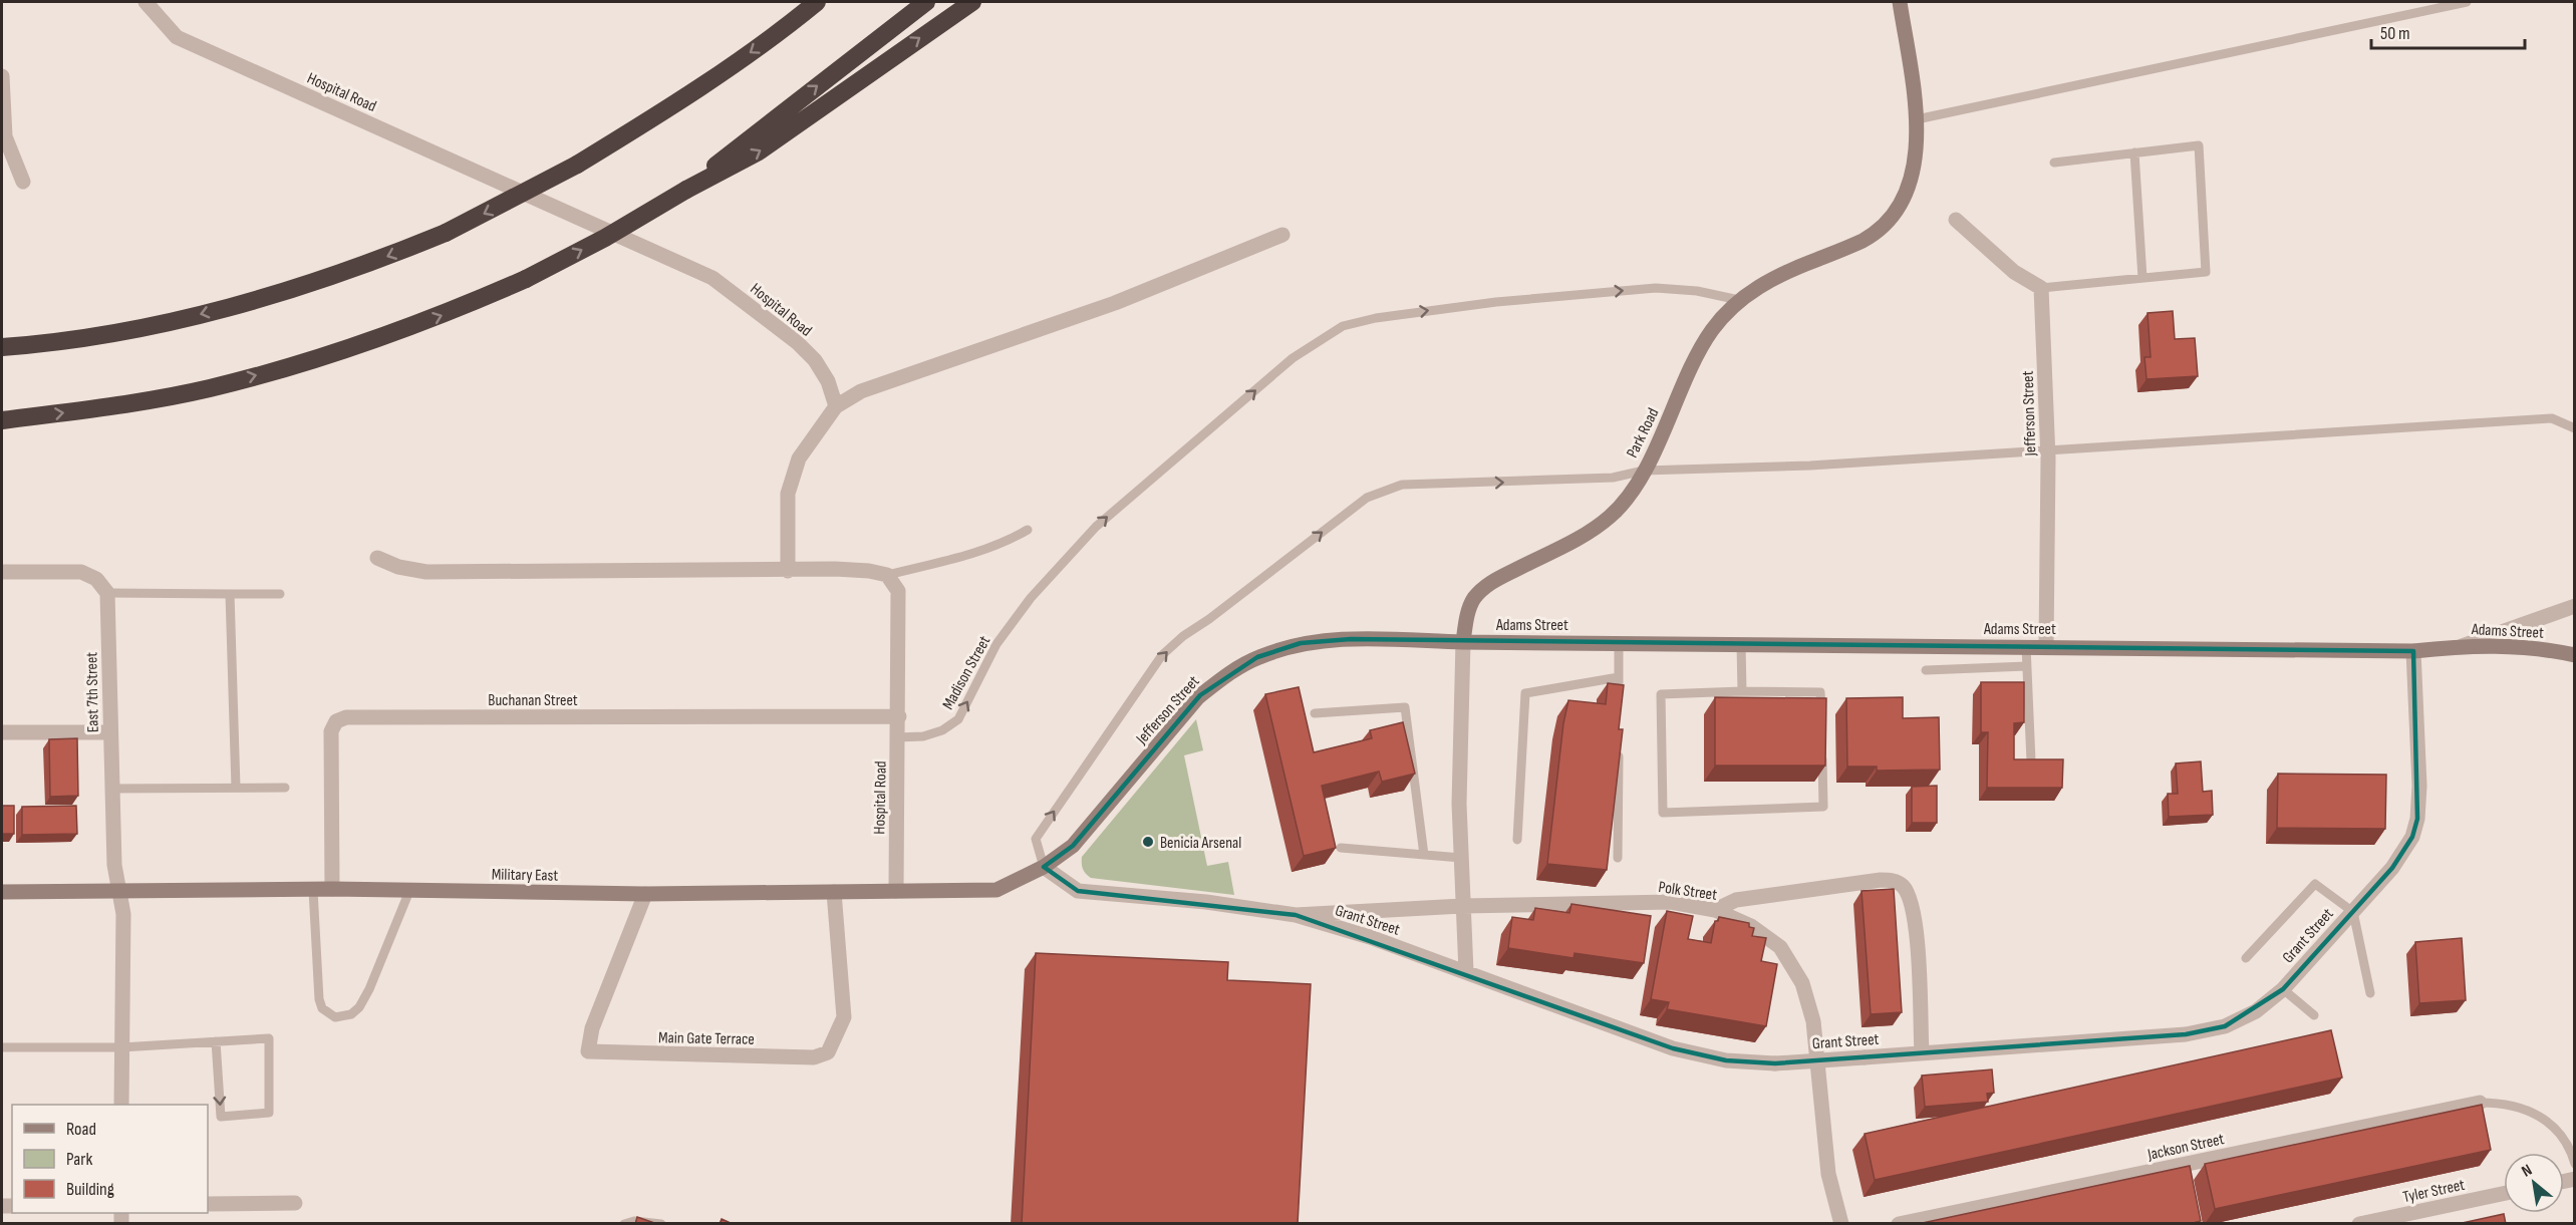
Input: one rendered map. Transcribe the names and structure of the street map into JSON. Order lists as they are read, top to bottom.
{
  "streets": {
    "street": [
      "Hospital Road",
      "Jefferson Street",
      "Park Road",
      "Adams Street",
      "East 7th Street",
      "Buchanan Street",
      "Military East",
      "Polk Street",
      "Grant Street",
      "Main Gate Terrace",
      "Jackson Street",
      "Tyler Street"
    ],
    "lane": ["Madison Street"]
  },
  "crossings": [
    ["Hospital Road", "Madison Street"],
    ["Hospital Road", "Buchanan Street"],
    ["Hospital Road", "Military East"],
    ["Jefferson Street", "Park Road"],
    ["Jefferson Street", "Adams Street"],
    ["Jefferson Street", "Military East"],
    ["Jefferson Street", "Grant Street"],
    ["Park Road", "Adams Street"],
    ["Park Road", "Madison Street"],
    ["Park Road", "Polk Street"],
    ["Park Road", "Grant Street"],
    ["Adams Street", "Grant Street"],
    ["East 7th Street", "Military East"],
    ["Buchanan Street", "Military East"],
    ["Military East", "Grant Street"],
    ["Military East", "Main Gate Terrace"],
    ["Polk Street", "Grant Street"]
  ],
  "one_way": ["Madison Street"],
  "places": ["Benicia Arsenal"],
  "legend": ["Road", "Park", "Building"],
  "scale_bar": "50 m",
  "north": "top left"
}
